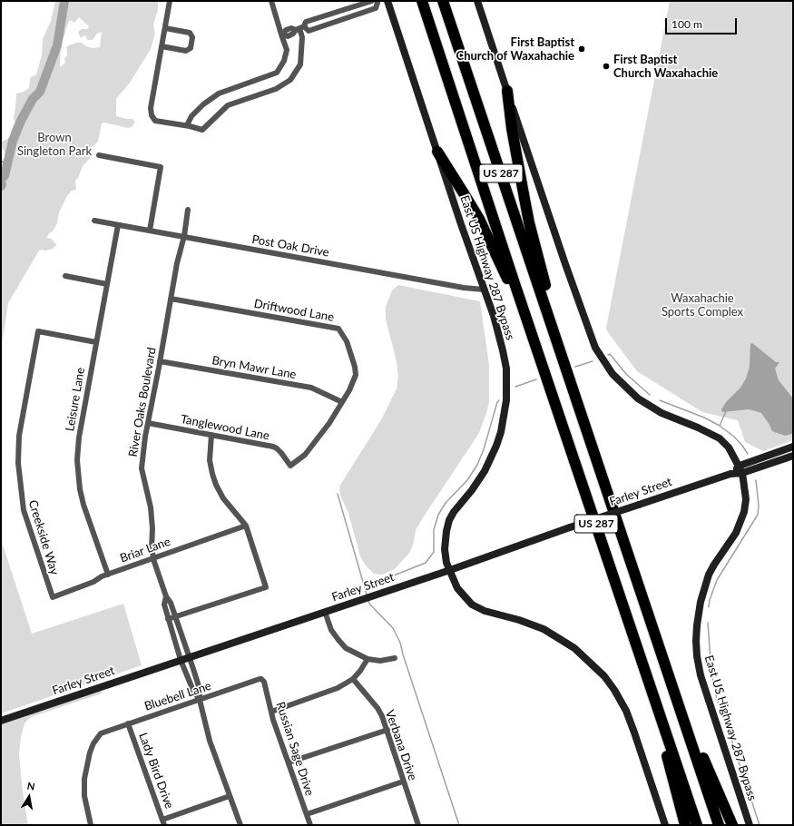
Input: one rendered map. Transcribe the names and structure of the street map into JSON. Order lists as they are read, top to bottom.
{
  "streets": {
    "highway": ["US 287"],
    "main road": ["East US Highway 287 Bypass", "Farley Street"],
    "street": [
      "Post Oak Drive",
      "Driftwood Lane",
      "Bryn Mawr Lane",
      "Leisure Lane",
      "River Oaks Boulevard",
      "Tanglewood Lane",
      "Creekside Way",
      "Briar Lane",
      "Bluebell Lane",
      "Verbana Drive",
      "Russian Sage Drive",
      "Lady Bird Drive"
    ]
  },
  "crossings": [
    ["Post Oak Drive", "East US Highway 287 Bypass"],
    ["Post Oak Drive", "Leisure Lane"],
    ["Post Oak Drive", "River Oaks Boulevard"],
    ["East US Highway 287 Bypass", "Farley Street"],
    ["Driftwood Lane", "Bryn Mawr Lane"],
    ["Driftwood Lane", "River Oaks Boulevard"],
    ["Driftwood Lane", "Tanglewood Lane"],
    ["Bryn Mawr Lane", "River Oaks Boulevard"],
    ["Leisure Lane", "Creekside Way"],
    ["Leisure Lane", "Briar Lane"],
    ["River Oaks Boulevard", "Tanglewood Lane"],
    ["River Oaks Boulevard", "Farley Street"],
    ["River Oaks Boulevard", "Briar Lane"],
    ["River Oaks Boulevard", "Bluebell Lane"],
    ["Creekside Way", "Briar Lane"],
    ["Bluebell Lane", "Russian Sage Drive"],
    ["Bluebell Lane", "Lady Bird Drive"]
  ],
  "parks": ["Brown Singleton Park", "Waxahachie Sports Complex"],
  "places": ["First Baptist Church of Waxahachie", "First Baptist Church Waxahachie"],
  "scale_bar": "100 m",
  "north": "top"
}
